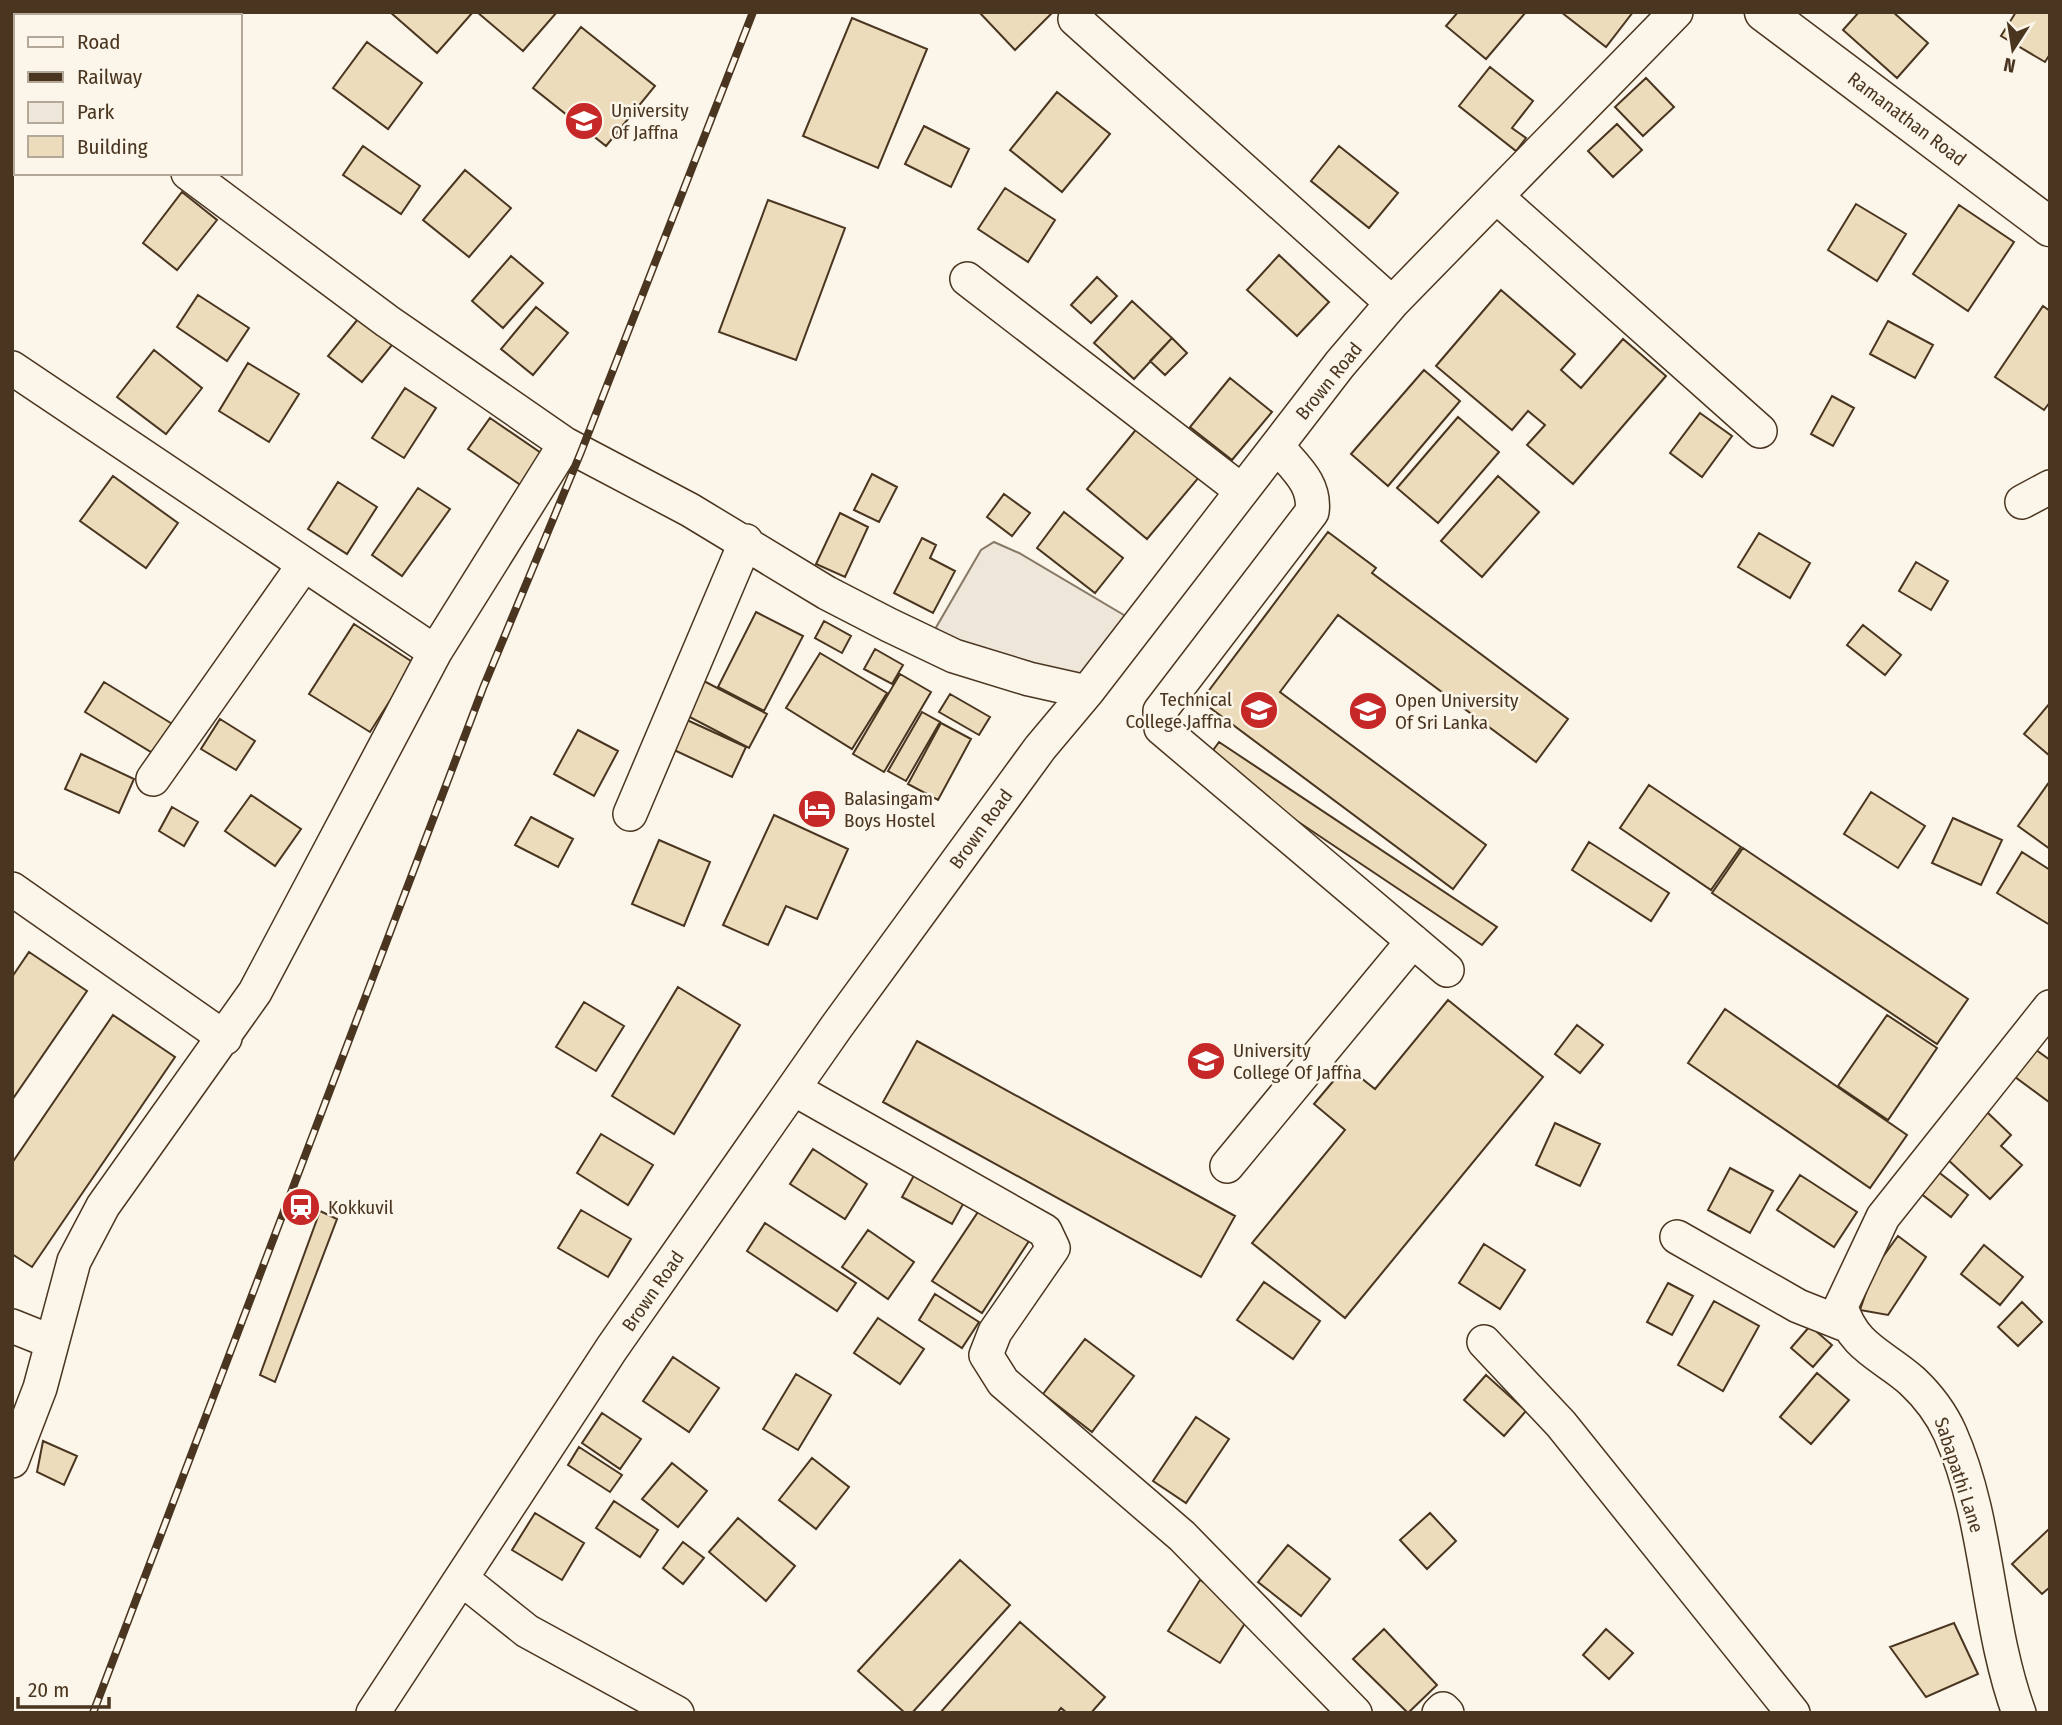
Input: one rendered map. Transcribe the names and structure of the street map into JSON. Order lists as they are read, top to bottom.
{
  "streets": {
    "main road": ["Ramanathan Road"],
    "street": ["Brown Road", "Sabapathi Lane"]
  },
  "places": {
    "school or university": [
      "University Of Jaffna",
      "Technical College Jaffna",
      "Open University Of Sri Lanka",
      "University College Of Jaffna"
    ],
    "hotel": ["Balasingam Boys Hostel"],
    "station": ["Kokkuvil"]
  },
  "legend": [
    "Road",
    "Railway",
    "Park",
    "Building"
  ],
  "scale_bar": "20 m",
  "north": "bottom"
}
